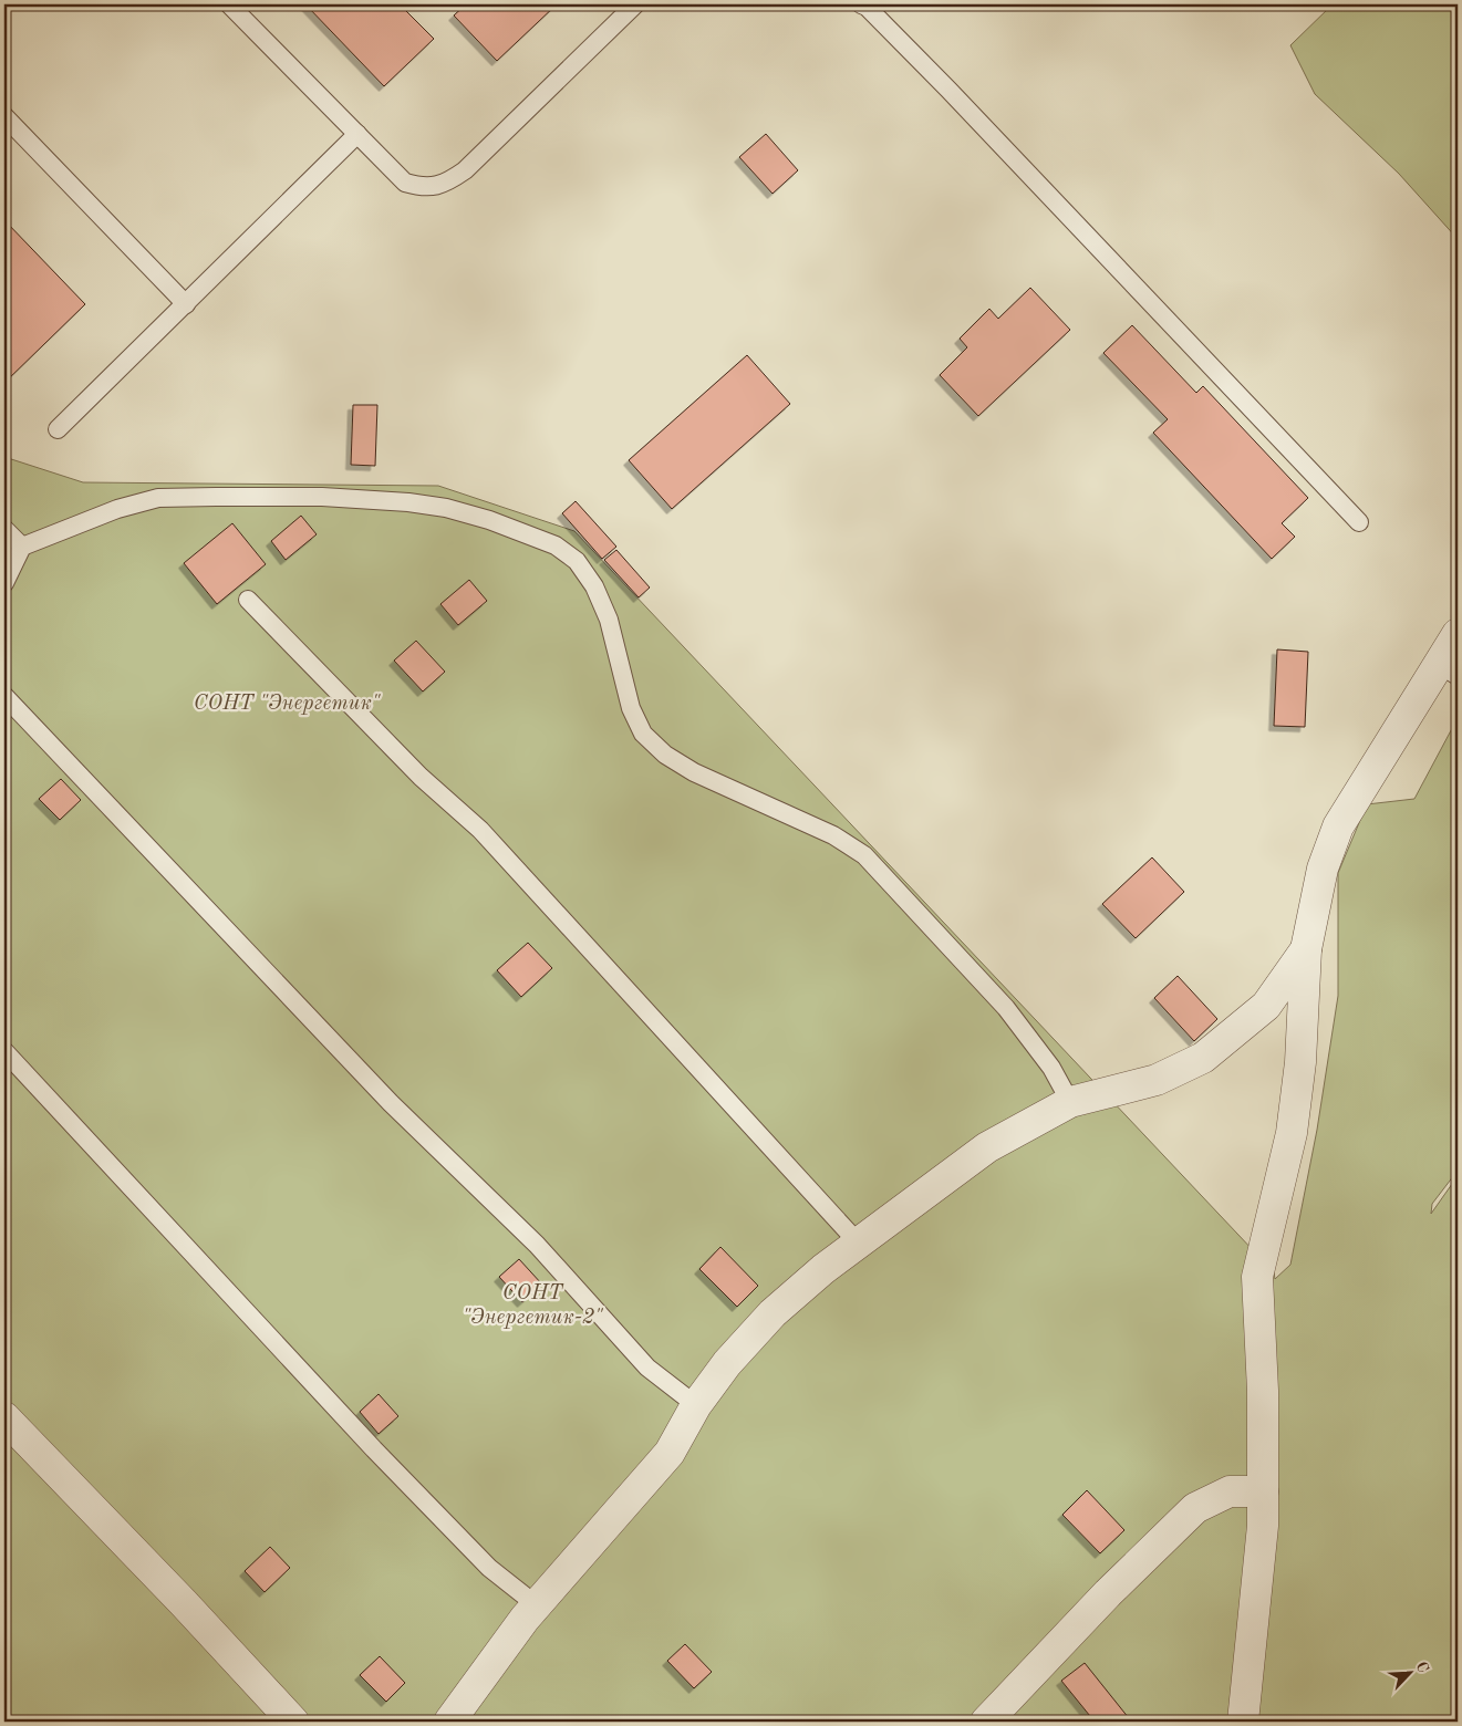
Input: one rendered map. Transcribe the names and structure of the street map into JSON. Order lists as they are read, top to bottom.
{
  "parks": ["СОНТ \"Энергетик\"", "СОНТ \"Энергетик-2\""],
  "north": "top right"
}
